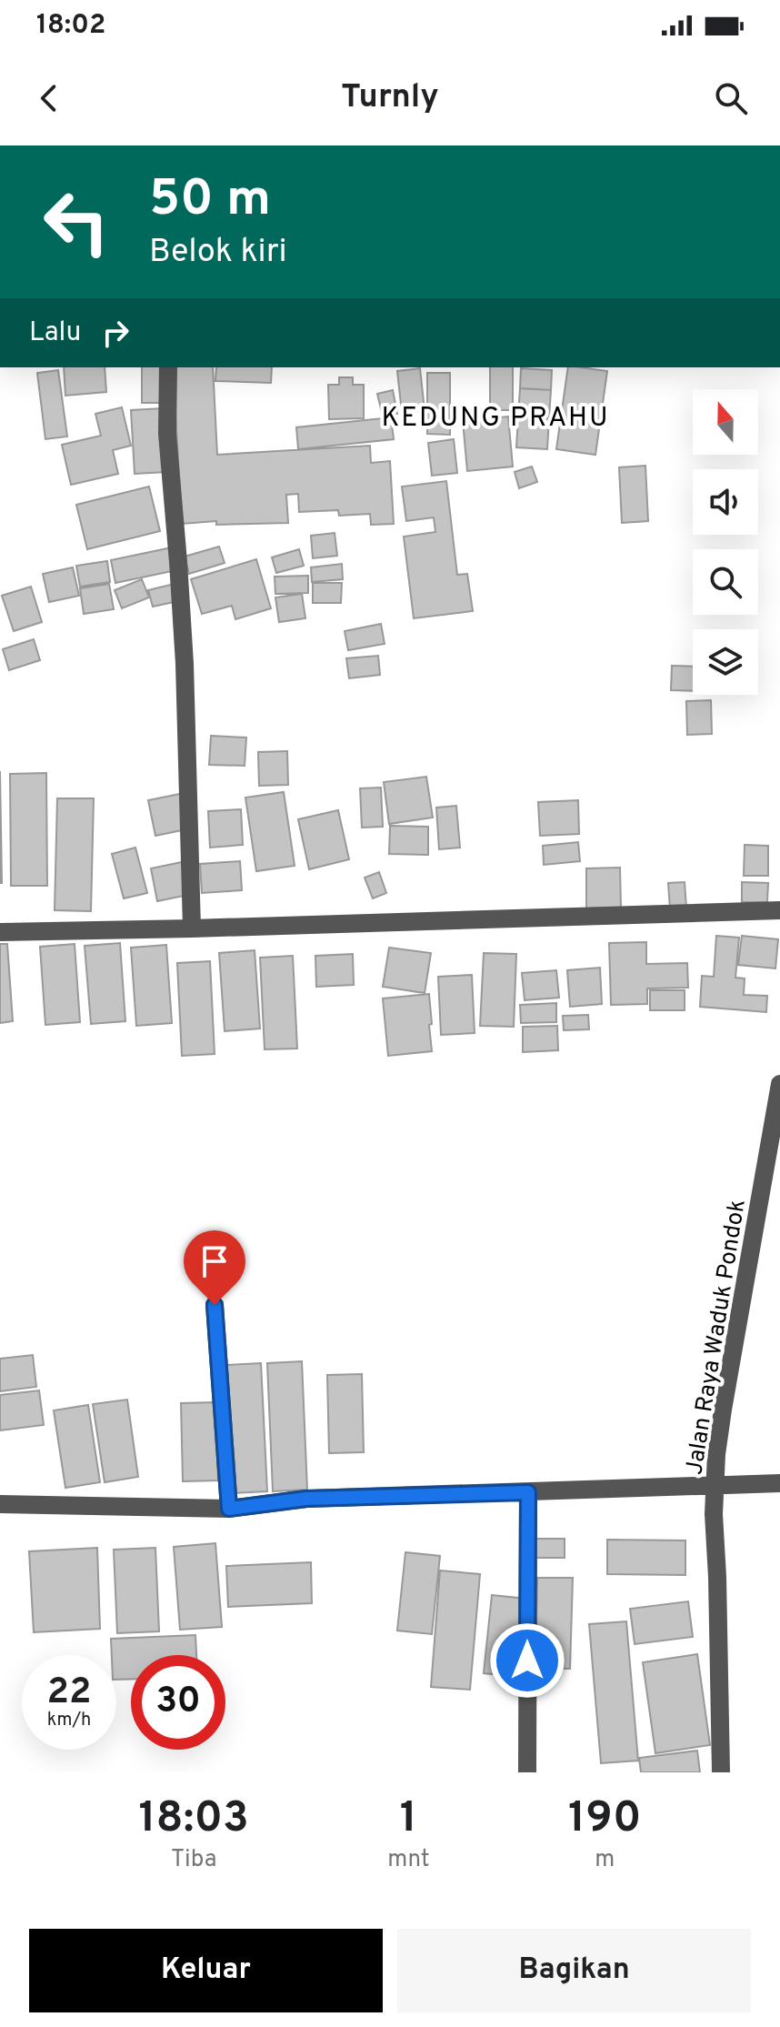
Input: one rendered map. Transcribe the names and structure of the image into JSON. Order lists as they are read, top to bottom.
{
  "streets": {
    "street": ["Jalan Raya Waduk Pondok"]
  },
  "districts": ["KEDUNG PRAHU"],
  "north": "top",
  "page": {
    "status": "18:02",
    "header": "Turnly",
    "turn": ["50 m", "Belok kiri"],
    "then": "Lalu",
    "speed": "22 km/h",
    "limit": "30",
    "eta": [
      "18:03",
      "Tiba",
      "1",
      "mnt",
      "190",
      "m"
    ],
    "buttons": ["Keluar", "Bagikan"]
  }
}
